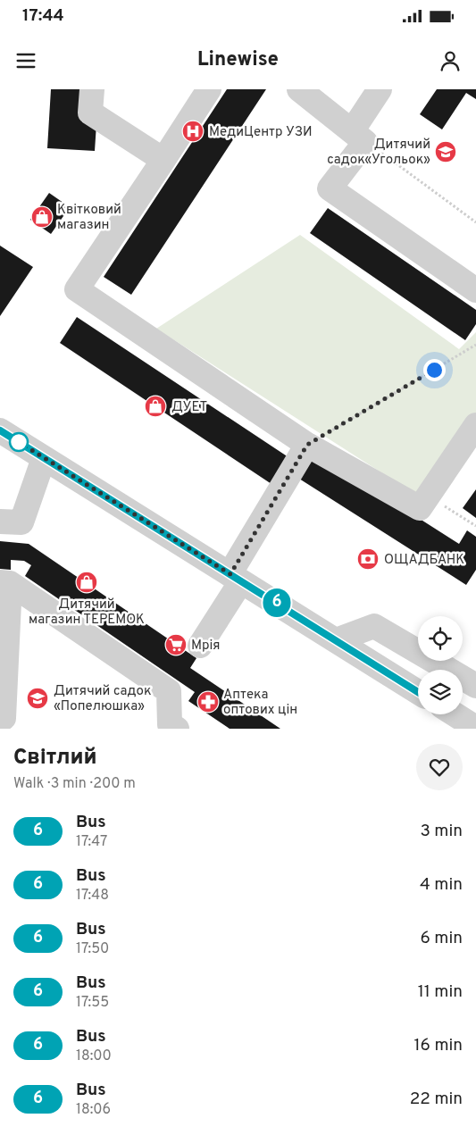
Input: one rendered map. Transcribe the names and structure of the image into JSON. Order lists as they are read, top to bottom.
{
  "places": {
    "hospital": ["МедиЦентр УЗИ"],
    "school or university": ["Дитячий садок«Угольок»", "Дитячий садок «Попелюшка»"],
    "shop": ["Квітковий магазин", "ДУЕТ", "Дитячий магазин ТЕРЕМОК"],
    "bank": ["ОЩАДБАНК"],
    "supermarket": ["Мрія"],
    "pharmacy": ["Аптека оптових цін"]
  },
  "lines": ["bus line 6"],
  "page": {
    "status": "17:44",
    "header": "Linewise",
    "on_map": "6",
    "heading": ["Світлий", "Walk · 3 min · 200 m"],
    "list": [
      {
        "mark": "6",
        "name": "Bus",
        "note": "17:47",
        "value": "3 min"
      },
      {
        "mark": "6",
        "name": "Bus",
        "note": "17:48",
        "value": "4 min"
      },
      {
        "mark": "6",
        "name": "Bus",
        "note": "17:50",
        "value": "6 min"
      },
      {
        "mark": "6",
        "name": "Bus",
        "note": "17:55",
        "value": "11 min"
      },
      {
        "mark": "6",
        "name": "Bus",
        "note": "18:00",
        "value": "16 min"
      },
      {
        "mark": "6",
        "name": "Bus",
        "note": "18:06",
        "value": "22 min"
      }
    ]
  }
}
